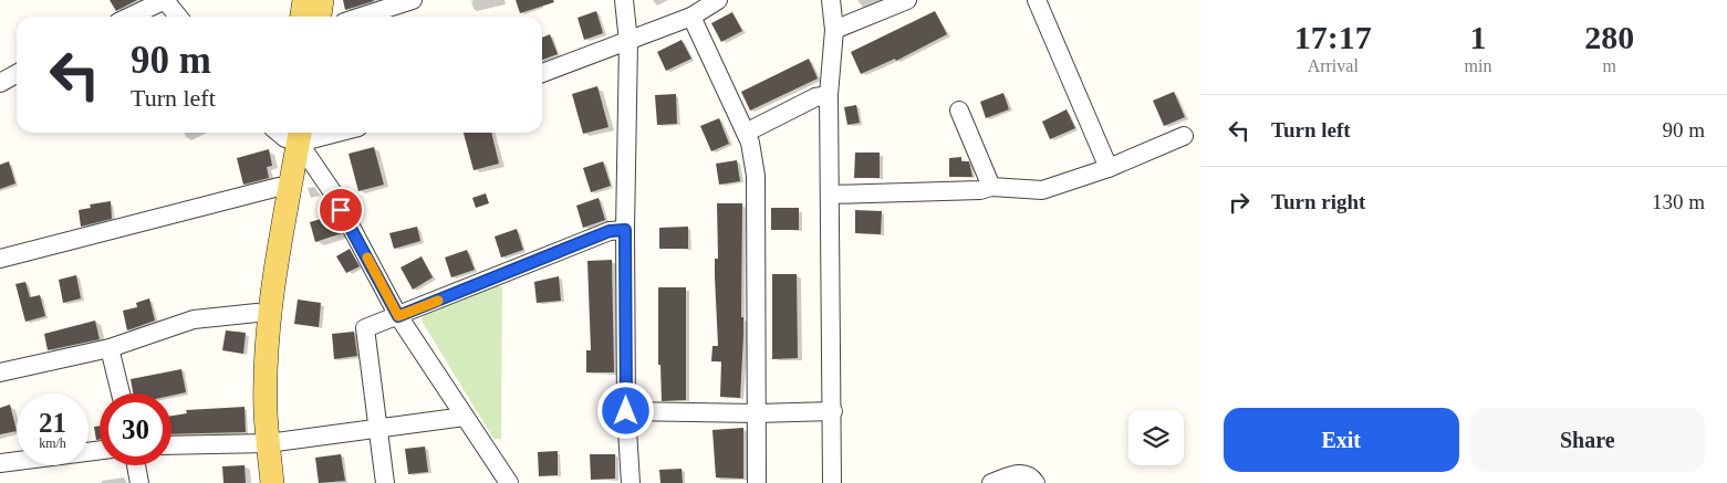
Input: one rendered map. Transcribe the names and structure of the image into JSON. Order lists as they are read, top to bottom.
{
  "page": {
    "eta": [
      "17:17",
      "Arrival",
      "1",
      "min",
      "280",
      "m"
    ],
    "turn": ["90 m", "Turn left"],
    "list": [
      {
        "name": "Turn left",
        "value": "90 m"
      },
      {
        "name": "Turn right",
        "value": "130 m"
      }
    ],
    "speed": "21 km/h",
    "limit": "30",
    "buttons": ["Exit", "Share"]
  }
}
